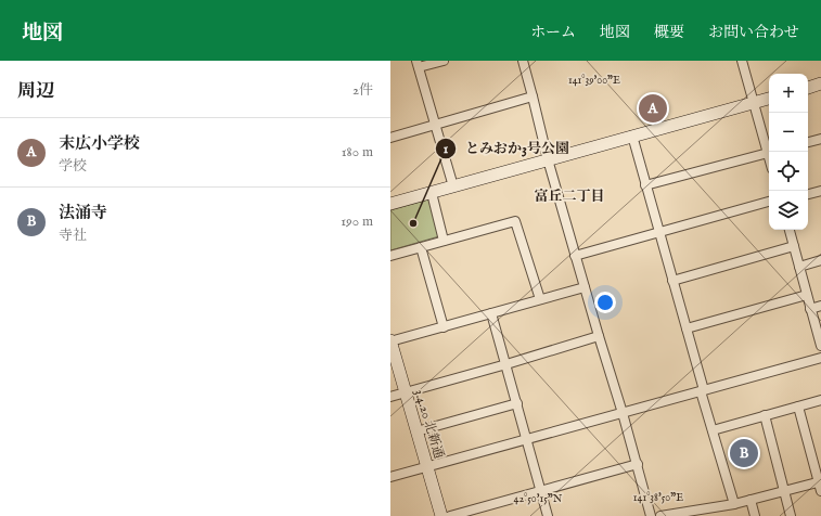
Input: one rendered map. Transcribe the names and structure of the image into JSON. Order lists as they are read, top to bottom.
{
  "streets": {
    "street": ["3.4.20 北新通"]
  },
  "districts": ["富丘二丁目"],
  "places": ["とみおか3号公園"],
  "page": {
    "header": "地図",
    "nav": [
      "ホーム",
      "地図",
      "概要",
      "お問い合わせ"
    ],
    "heading": ["周辺", "2件"],
    "map_buttons": ["+", "−"],
    "pins": ["A", "B"],
    "list": [
      {
        "mark": "A",
        "name": "末広小学校",
        "note": "学校",
        "value": "180 m"
      },
      {
        "mark": "B",
        "name": "法涌寺",
        "note": "寺社",
        "value": "190 m"
      }
    ]
  },
  "coordinates": ["141°39'00\"E", "141°38'50\"E", "42°50'15\"N"]
}
